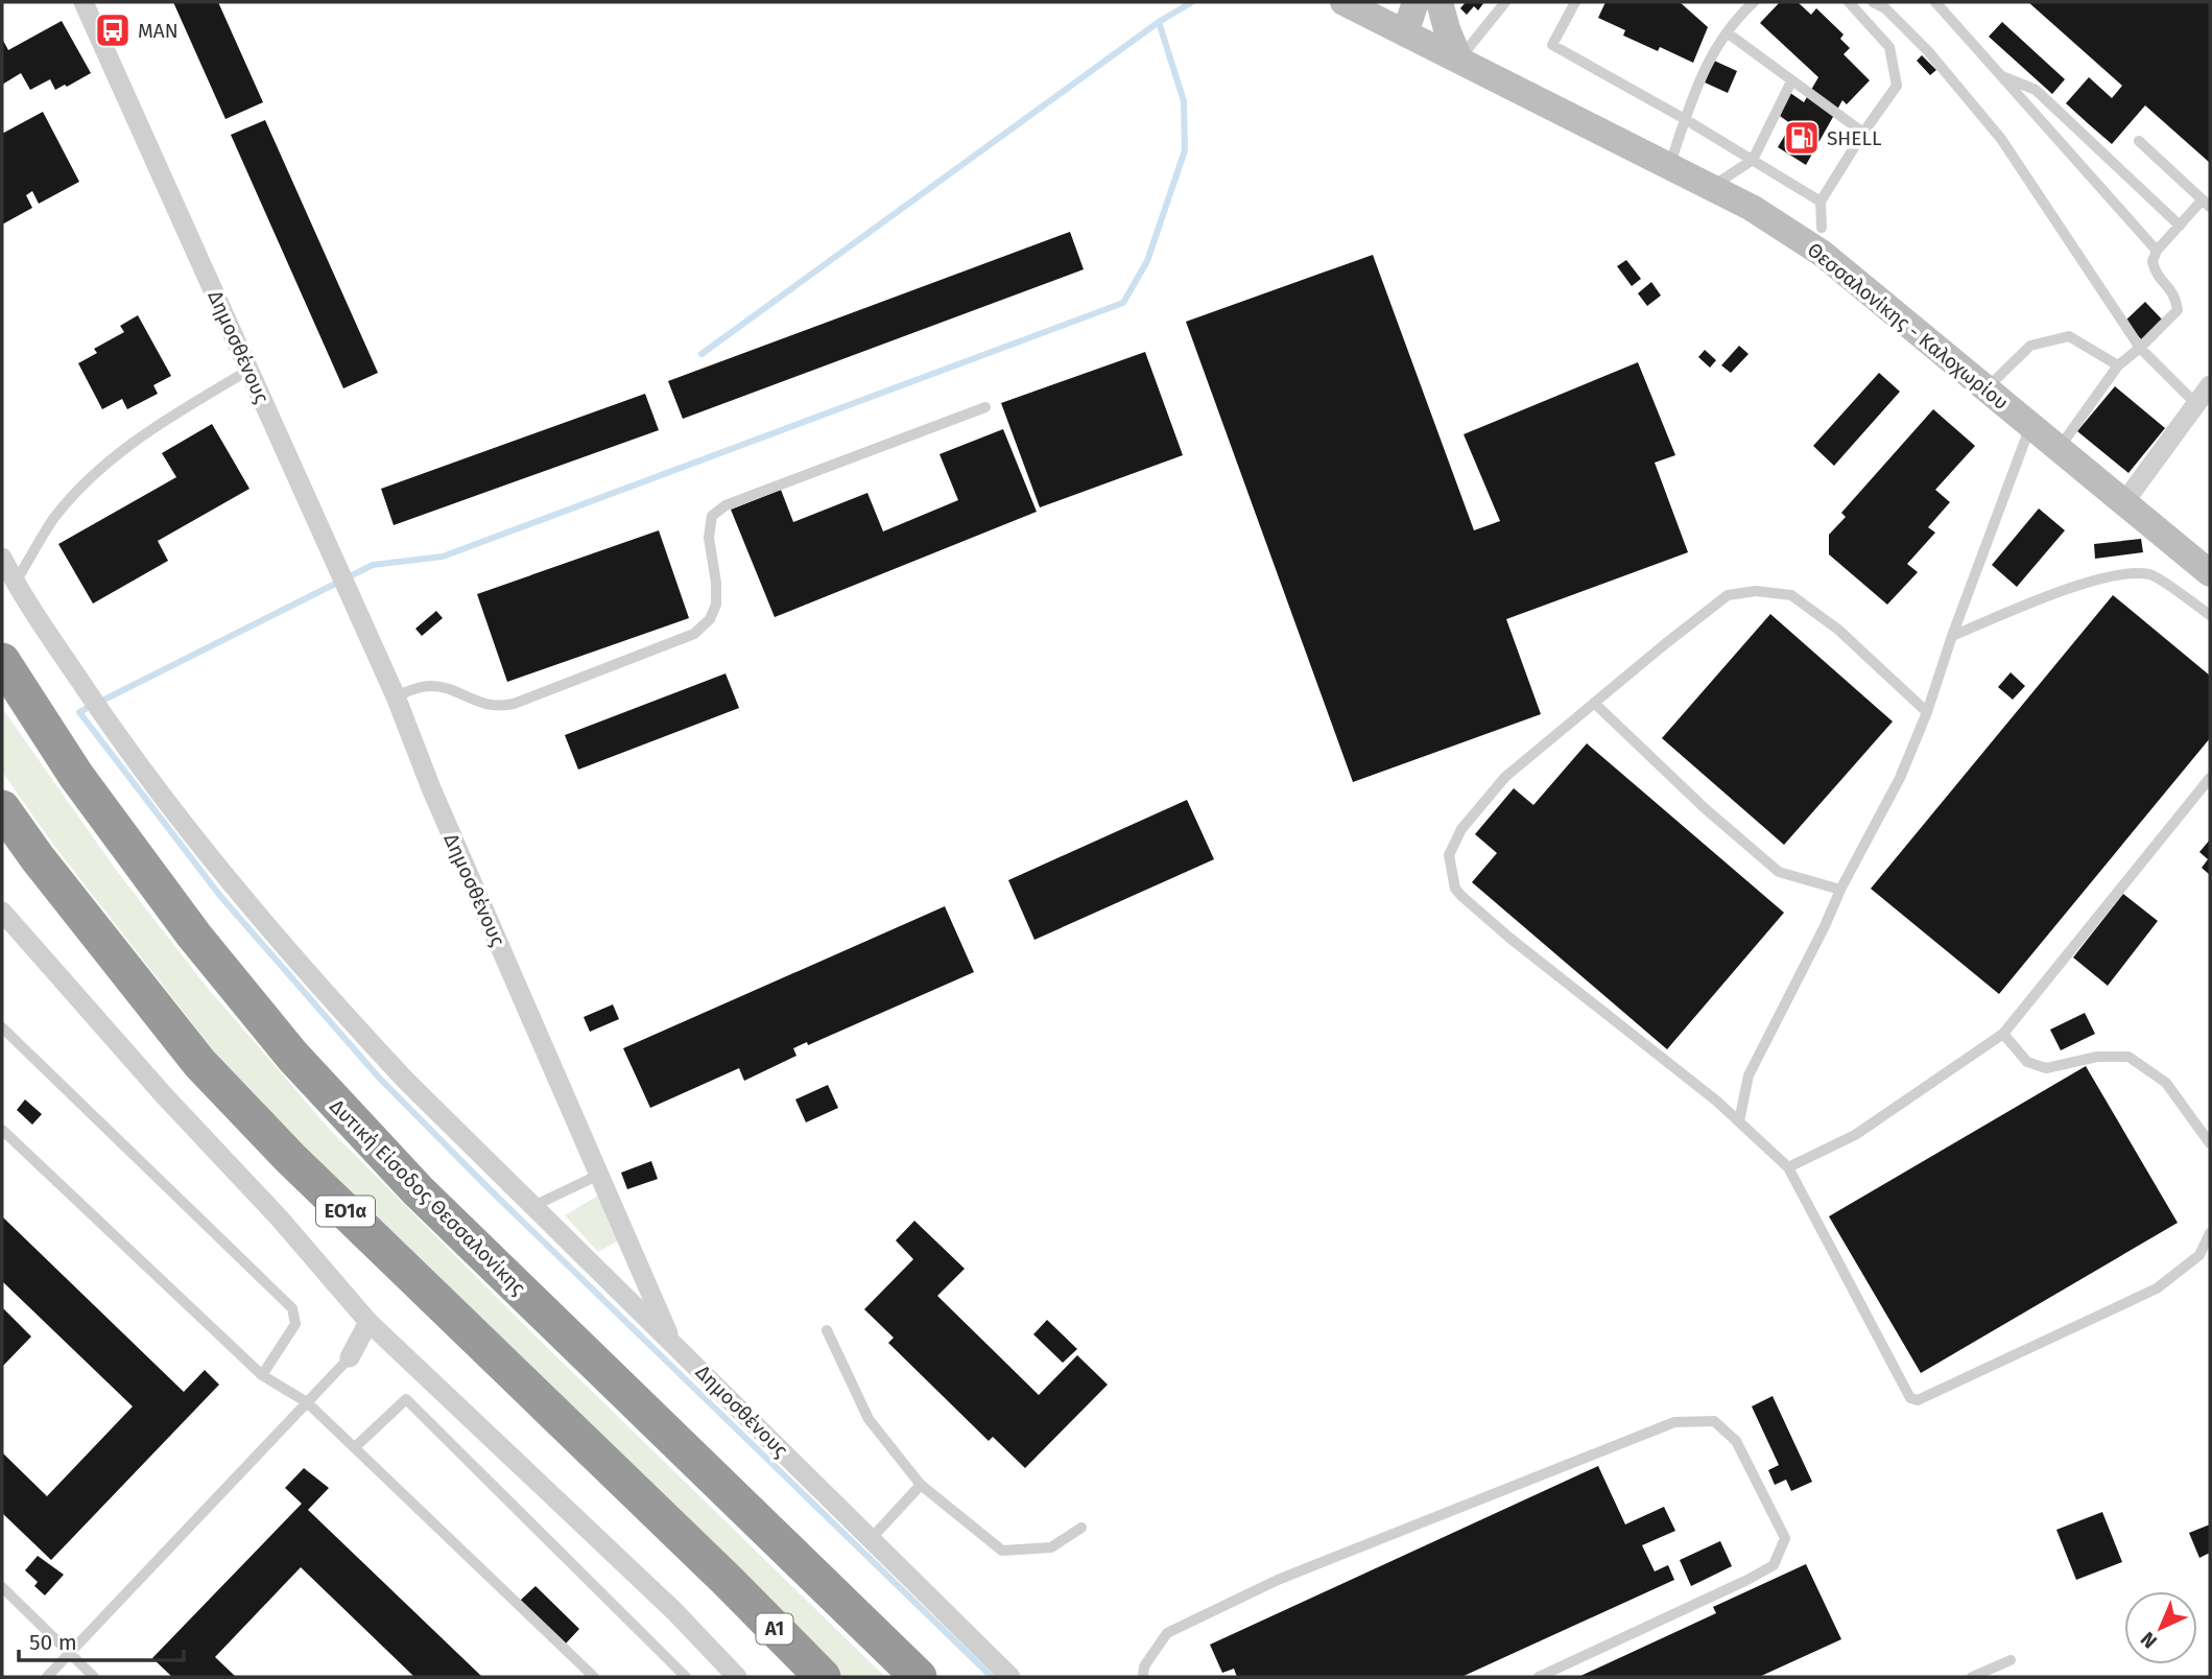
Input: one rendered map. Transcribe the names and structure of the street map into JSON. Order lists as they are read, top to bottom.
{
  "streets": {
    "highway": ["Δυτική Είσοδος Θεσσαλονίκης", "ΕΟ1α", "Α1"],
    "main road": ["Θεσσαλονίκης - Καλοχωρίου"],
    "street": ["Δημοσθένους"]
  },
  "crossings": [
    ["ΕΟ1α", "Α1"]
  ],
  "places": {
    "bus stop": ["ΜΑΝ"],
    "fuel station": ["SHELL"]
  },
  "scale_bar": "50 m",
  "north": "bottom left"
}
